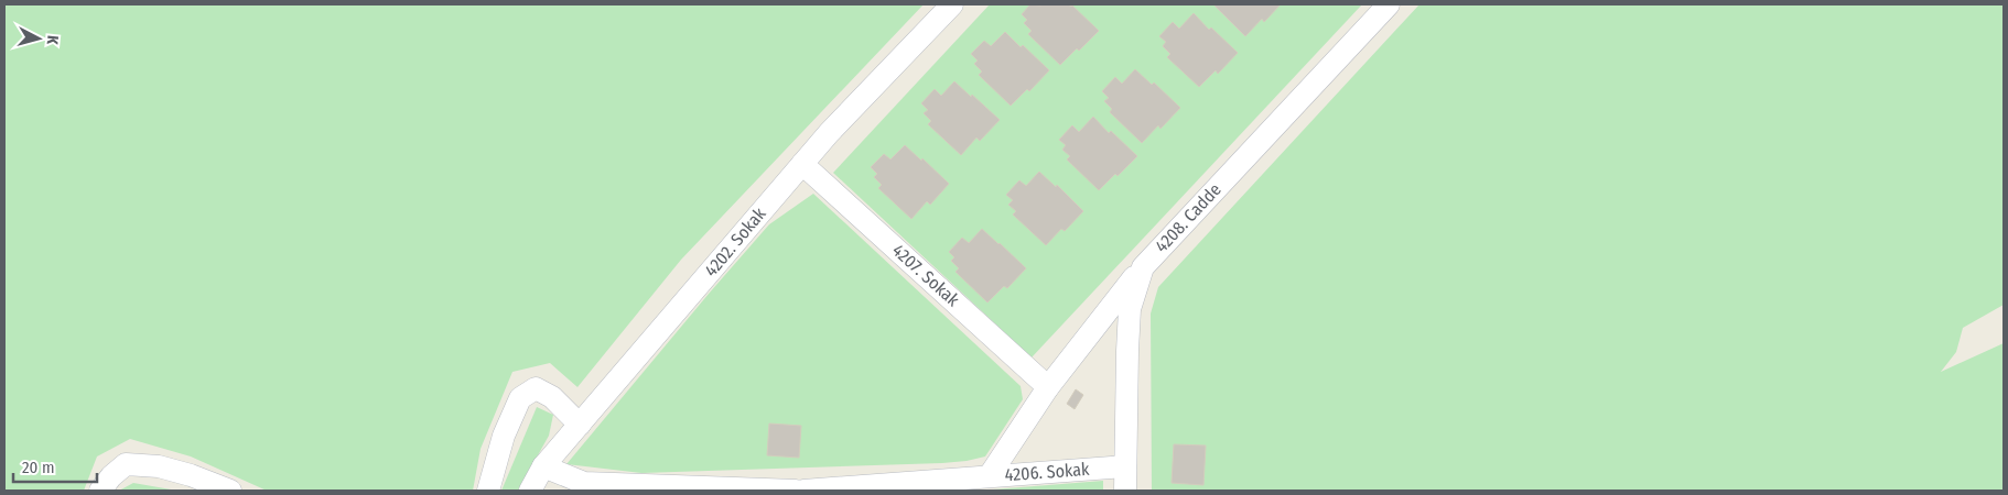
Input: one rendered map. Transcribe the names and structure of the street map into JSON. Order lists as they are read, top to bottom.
{
  "streets": {
    "street": [
      "4208. Cadde",
      "4202. Sokak",
      "4207. Sokak",
      "4206. Sokak"
    ]
  },
  "crossings": [
    ["4208. Cadde", "4206. Sokak"],
    ["4202. Sokak", "4207. Sokak"]
  ],
  "scale_bar": "20 m",
  "north": "right"
}
